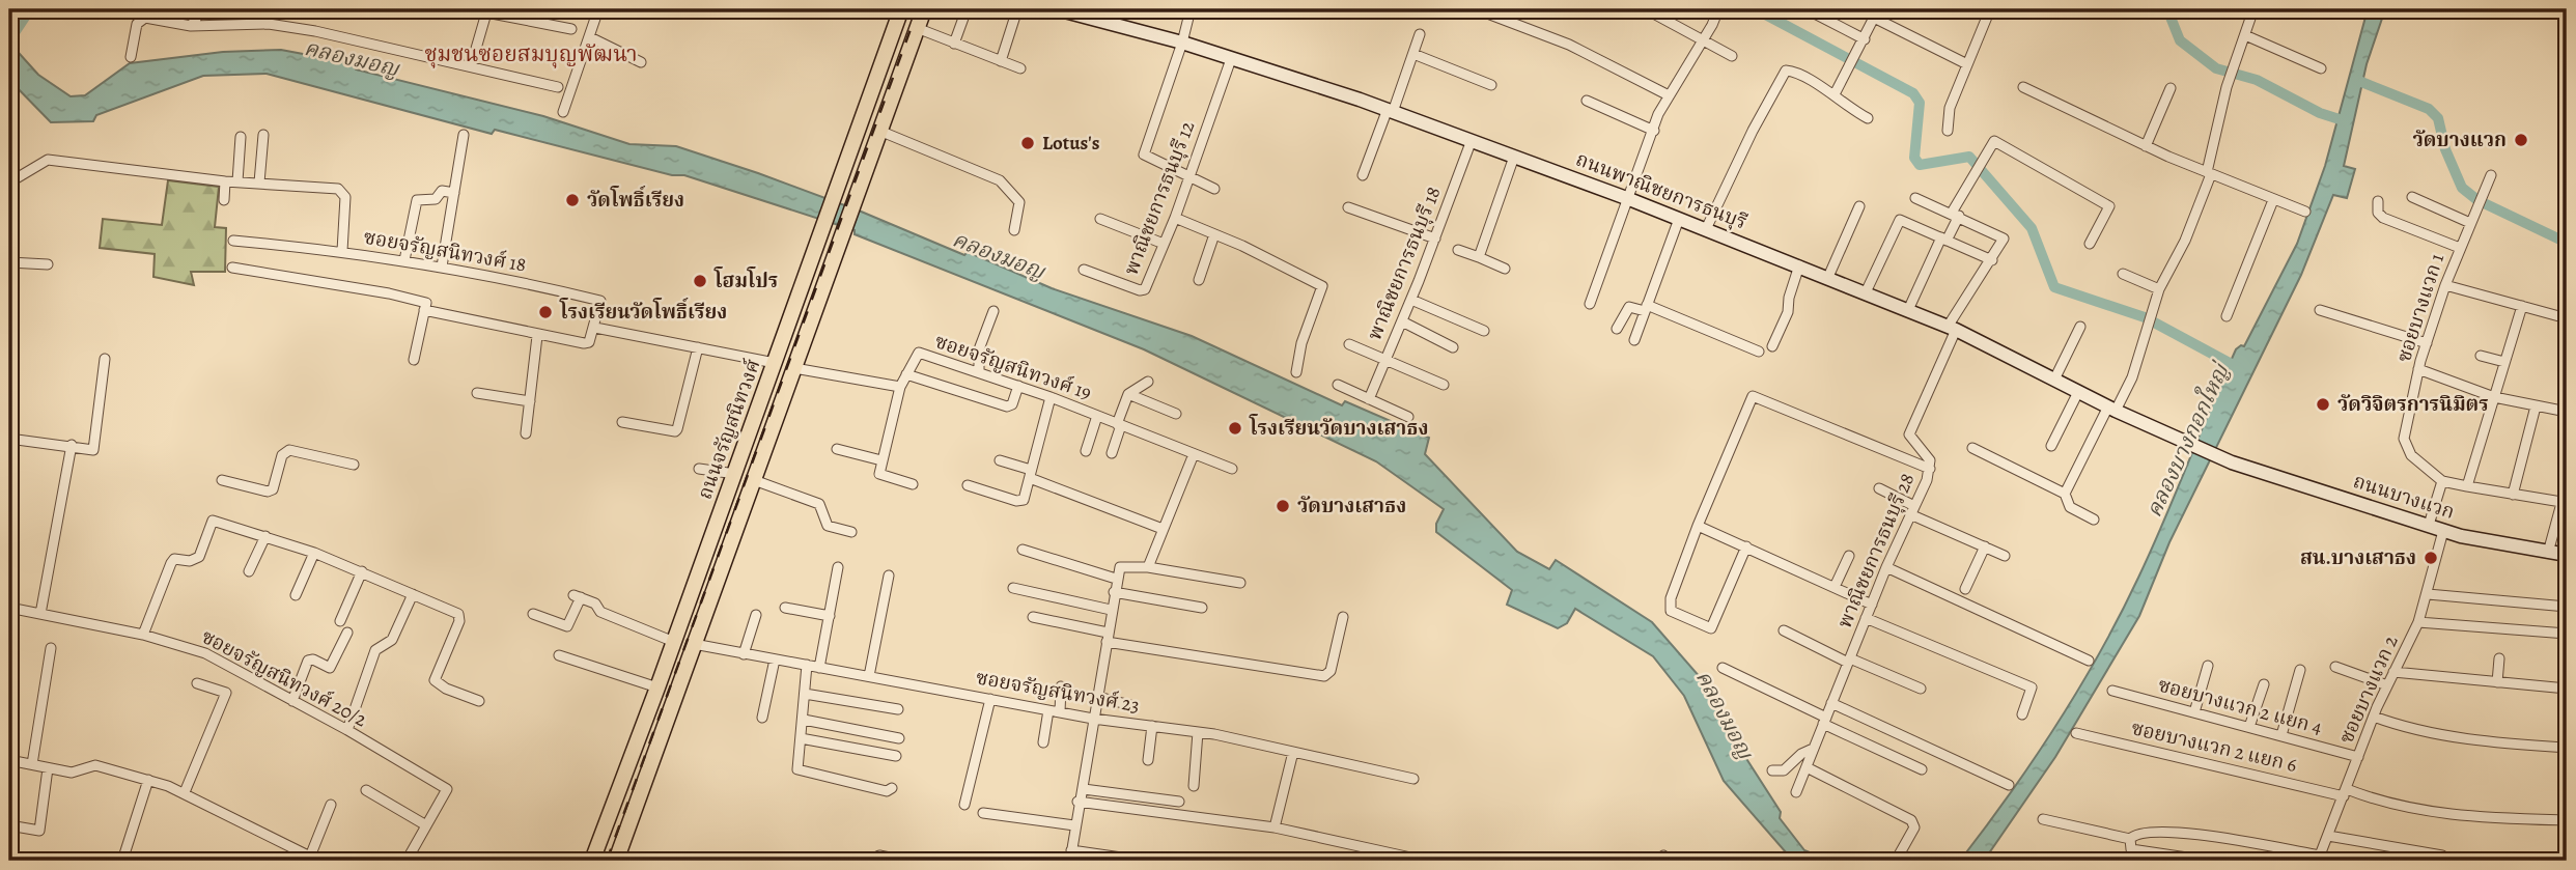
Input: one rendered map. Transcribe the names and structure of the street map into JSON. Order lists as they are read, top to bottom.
{
  "streets": {
    "main road": ["ถนนพาณิชยการธนบุรี", "ถนนจรัญสนิทวงศ์", "ถนนบางแวก"],
    "street": [
      "พาณิชยการธนบุรี 12",
      "ซอยจรัญสนิทวงศ์ 18",
      "พาณิชยการธนบุรี 18",
      "ซอยบางแวก 1",
      "ซอยจรัญสนิทวงศ์ 19",
      "พาณิชยการธนบุรี 28",
      "ซอยจรัญสนิทวงศ์ 20/2",
      "ซอยบางแวก 2",
      "ซอยจรัญสนิทวงศ์ 23",
      "ซอยบางแวก 2 แยก 4",
      "ซอยบางแวก 2 แยก 6"
    ]
  },
  "crossings": [
    ["ถนนพาณิชยการธนบุรี", "พาณิชยการธนบุรี 12"],
    ["ถนนพาณิชยการธนบุรี", "พาณิชยการธนบุรี 18"],
    ["ถนนพาณิชยการธนบุรี", "ถนนบางแวก"],
    ["ถนนพาณิชยการธนบุรี", "พาณิชยการธนบุรี 28"],
    ["ถนนจรัญสนิทวงศ์", "ซอยจรัญสนิทวงศ์ 23"],
    ["ถนนบางแวก", "ซอยบางแวก 2"],
    ["ซอยบางแวก 2", "ซอยบางแวก 2 แยก 4"],
    ["ซอยบางแวก 2", "ซอยบางแวก 2 แยก 6"]
  ],
  "districts": ["ชุมชนซอยสมบุญพัฒนา"],
  "water": ["คลองมอญ", "คลองบางกอกใหญ่"],
  "places": [
    "วัดบางแวก",
    "Lotus's",
    "วัดโพธิ์เรียง",
    "โฮมโปร",
    "โรงเรียนวัดโพธิ์เรียง",
    "วัดวิจิตรการนิมิตร",
    "โรงเรียนวัดบางเสาธง",
    "วัดบางเสาธง",
    "สน.บางเสาธง"
  ]
}
